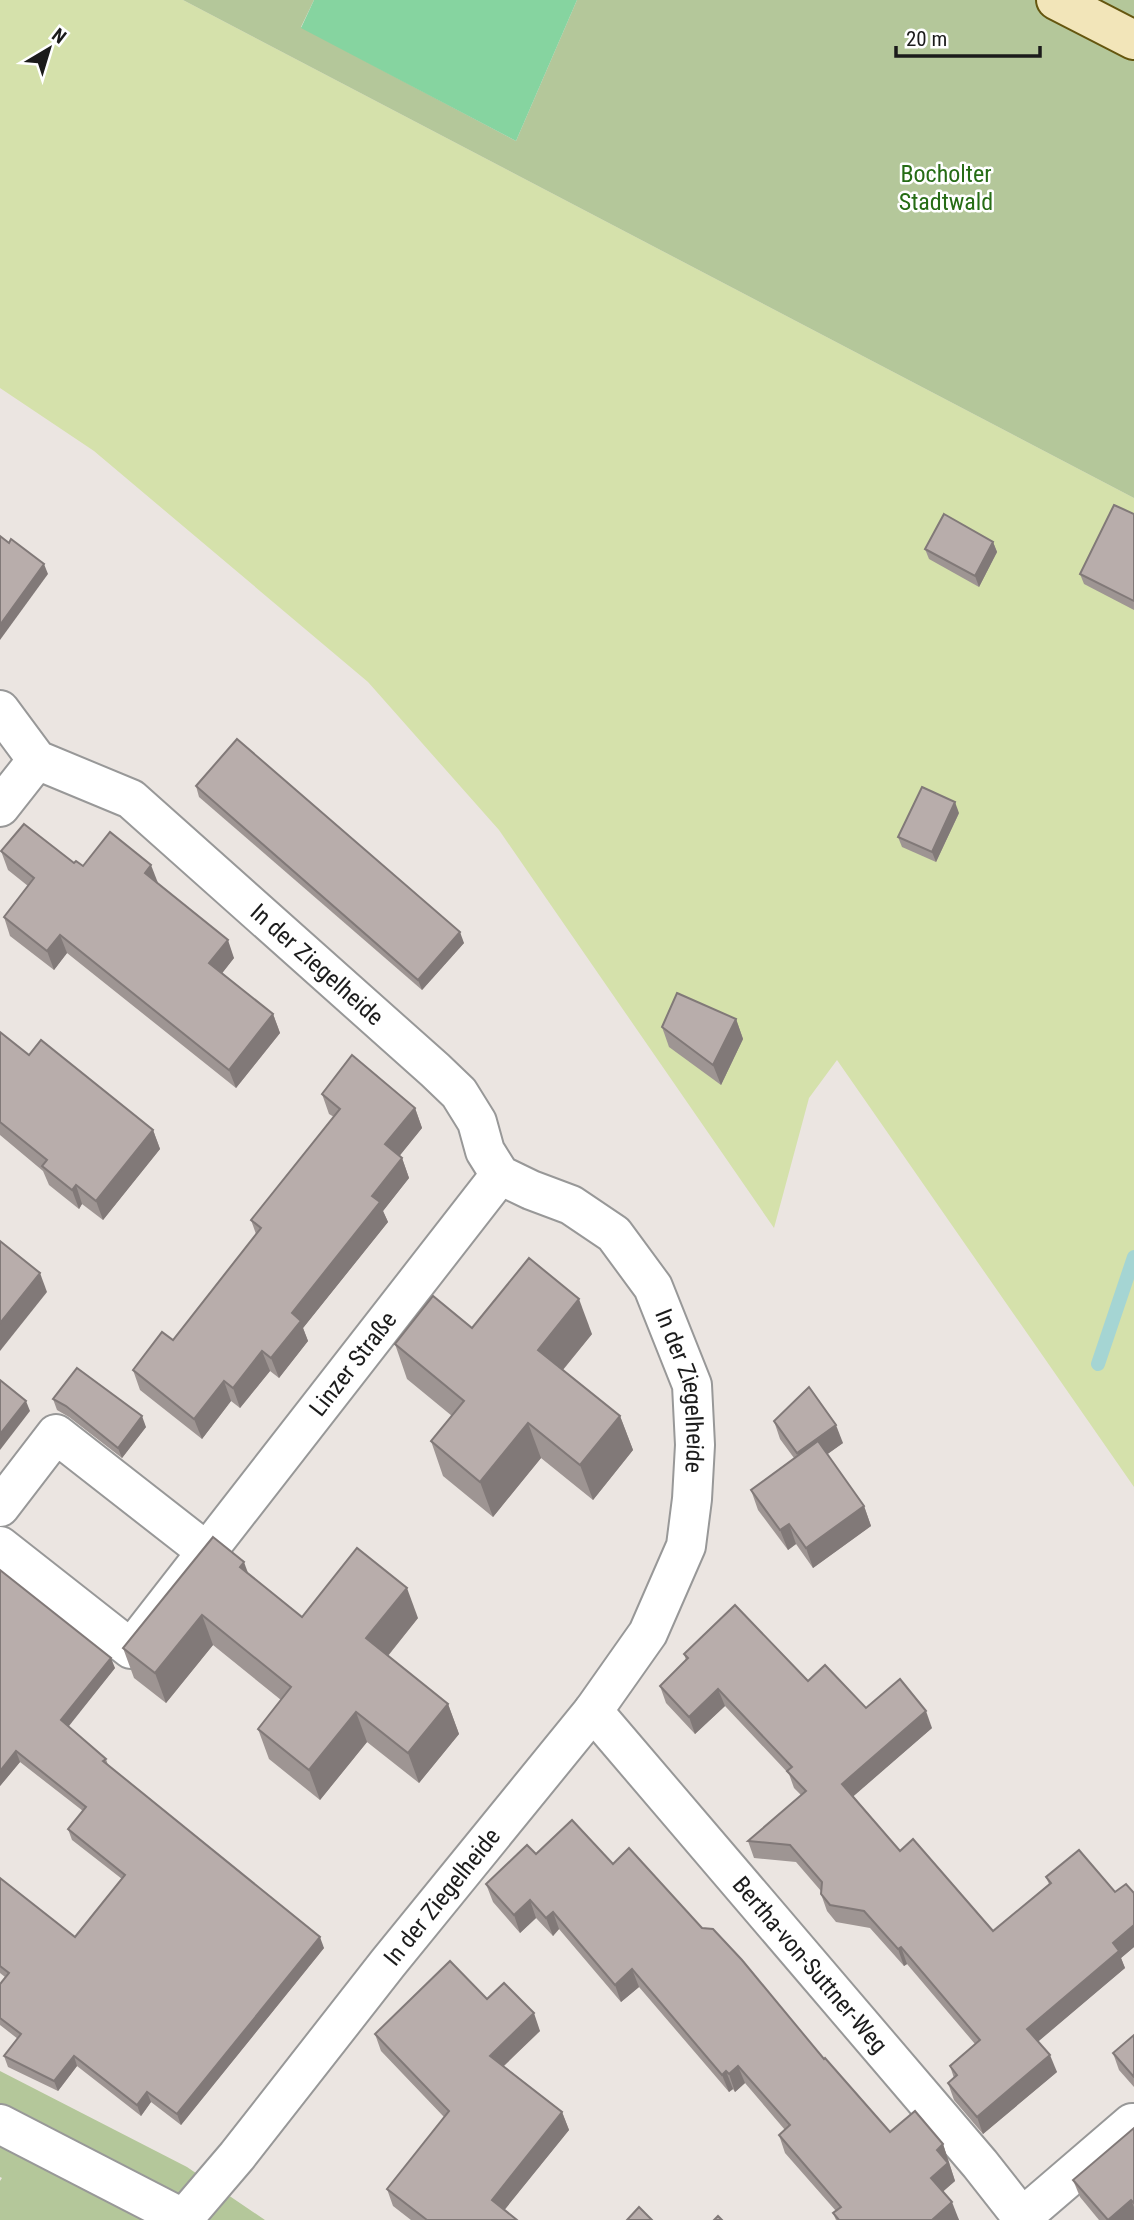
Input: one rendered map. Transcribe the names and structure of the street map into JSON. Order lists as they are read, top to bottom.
{
  "streets": {
    "street": ["In der Ziegelheide", "Linzer Straße", "Bertha-von-Suttner-Weg"]
  },
  "crossings": [
    ["In der Ziegelheide", "Linzer Straße"],
    ["In der Ziegelheide", "Bertha-von-Suttner-Weg"]
  ],
  "parks": ["Bocholter Stadtwald"],
  "scale_bar": "20 m",
  "north": "top right"
}
